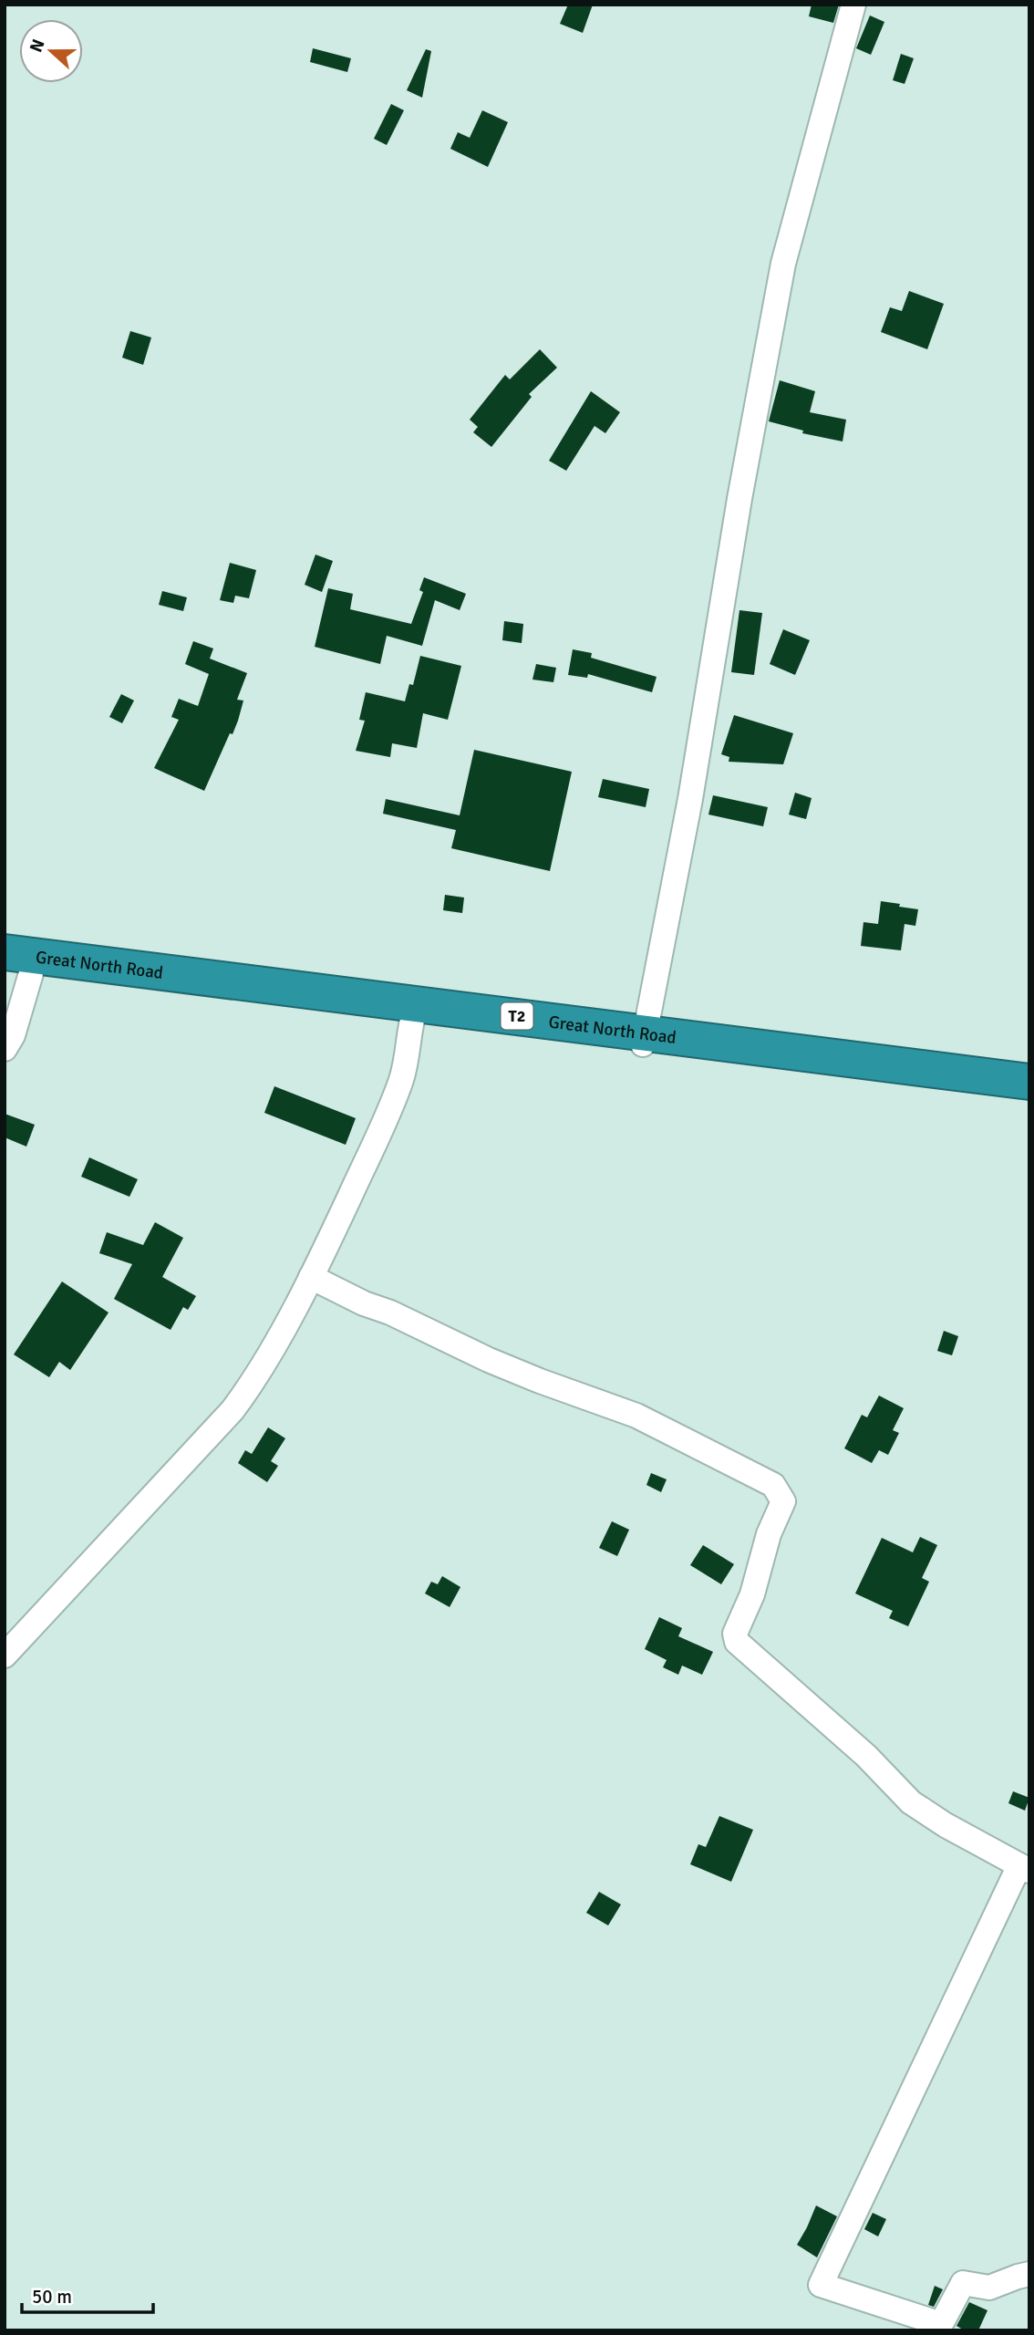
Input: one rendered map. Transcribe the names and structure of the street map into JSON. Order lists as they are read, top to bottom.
{
  "streets": {
    "highway": ["Great North Road", "T2"]
  },
  "scale_bar": "50 m",
  "north": "left"
}
